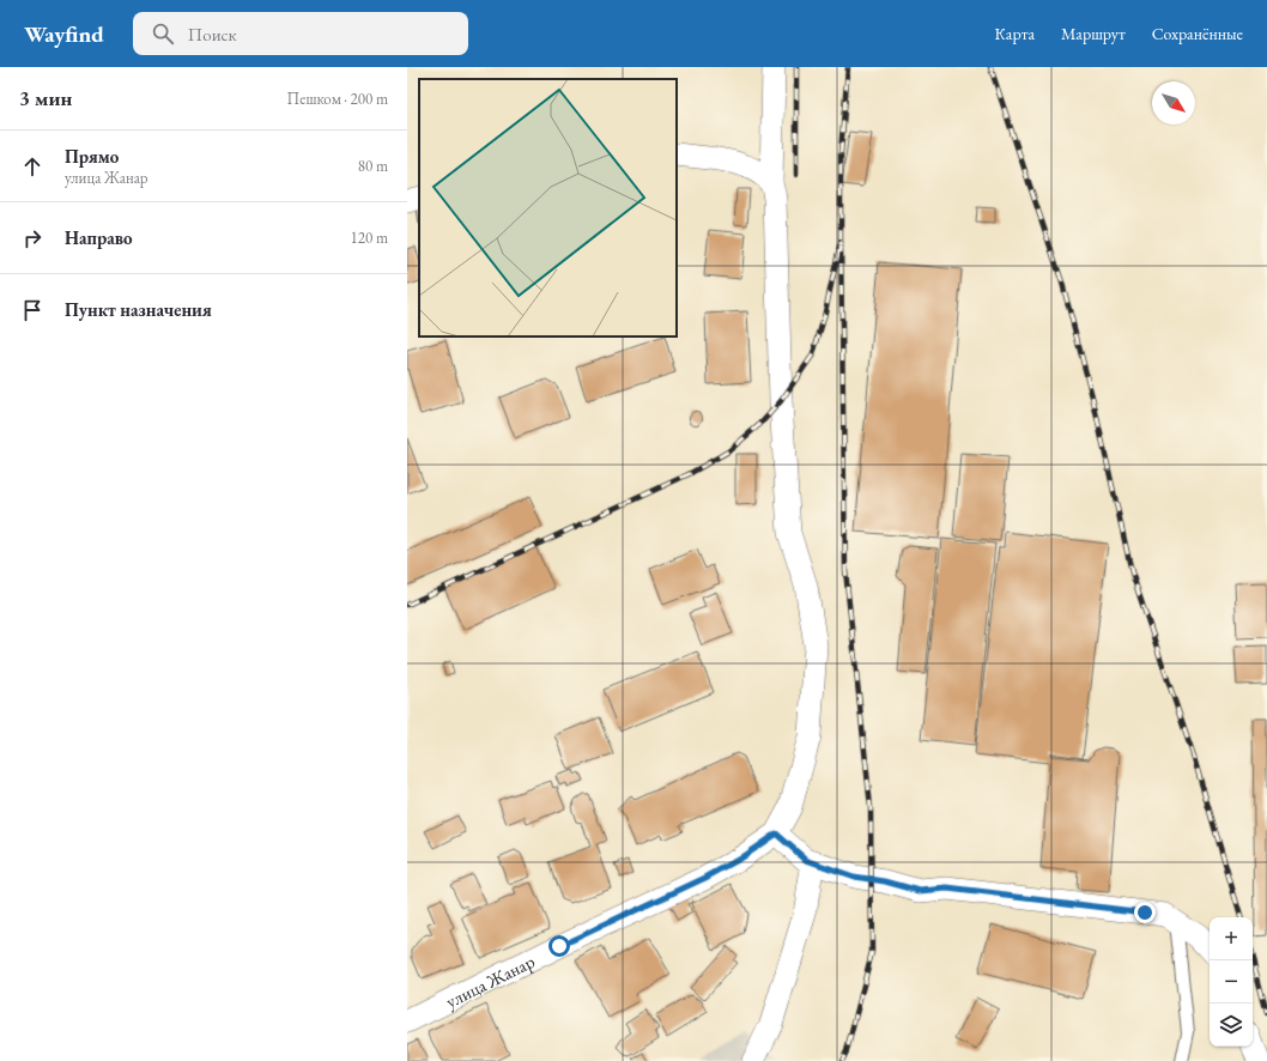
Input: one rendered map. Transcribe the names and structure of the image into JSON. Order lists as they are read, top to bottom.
{
  "streets": {
    "street": ["улица Жанар"]
  },
  "north": "bottom right",
  "page": {
    "header": "Wayfind",
    "search": "Поиск",
    "nav": ["Карта", "Маршрут", "Сохранённые"],
    "heading": ["3 мин", "Пешком · 200 m"],
    "list": [
      ["Прямо", "улица Жанар", "80 m"],
      ["Направо", "120 m"],
      "Пункт назначения"
    ],
    "map_buttons": ["+", "−"]
  }
}
